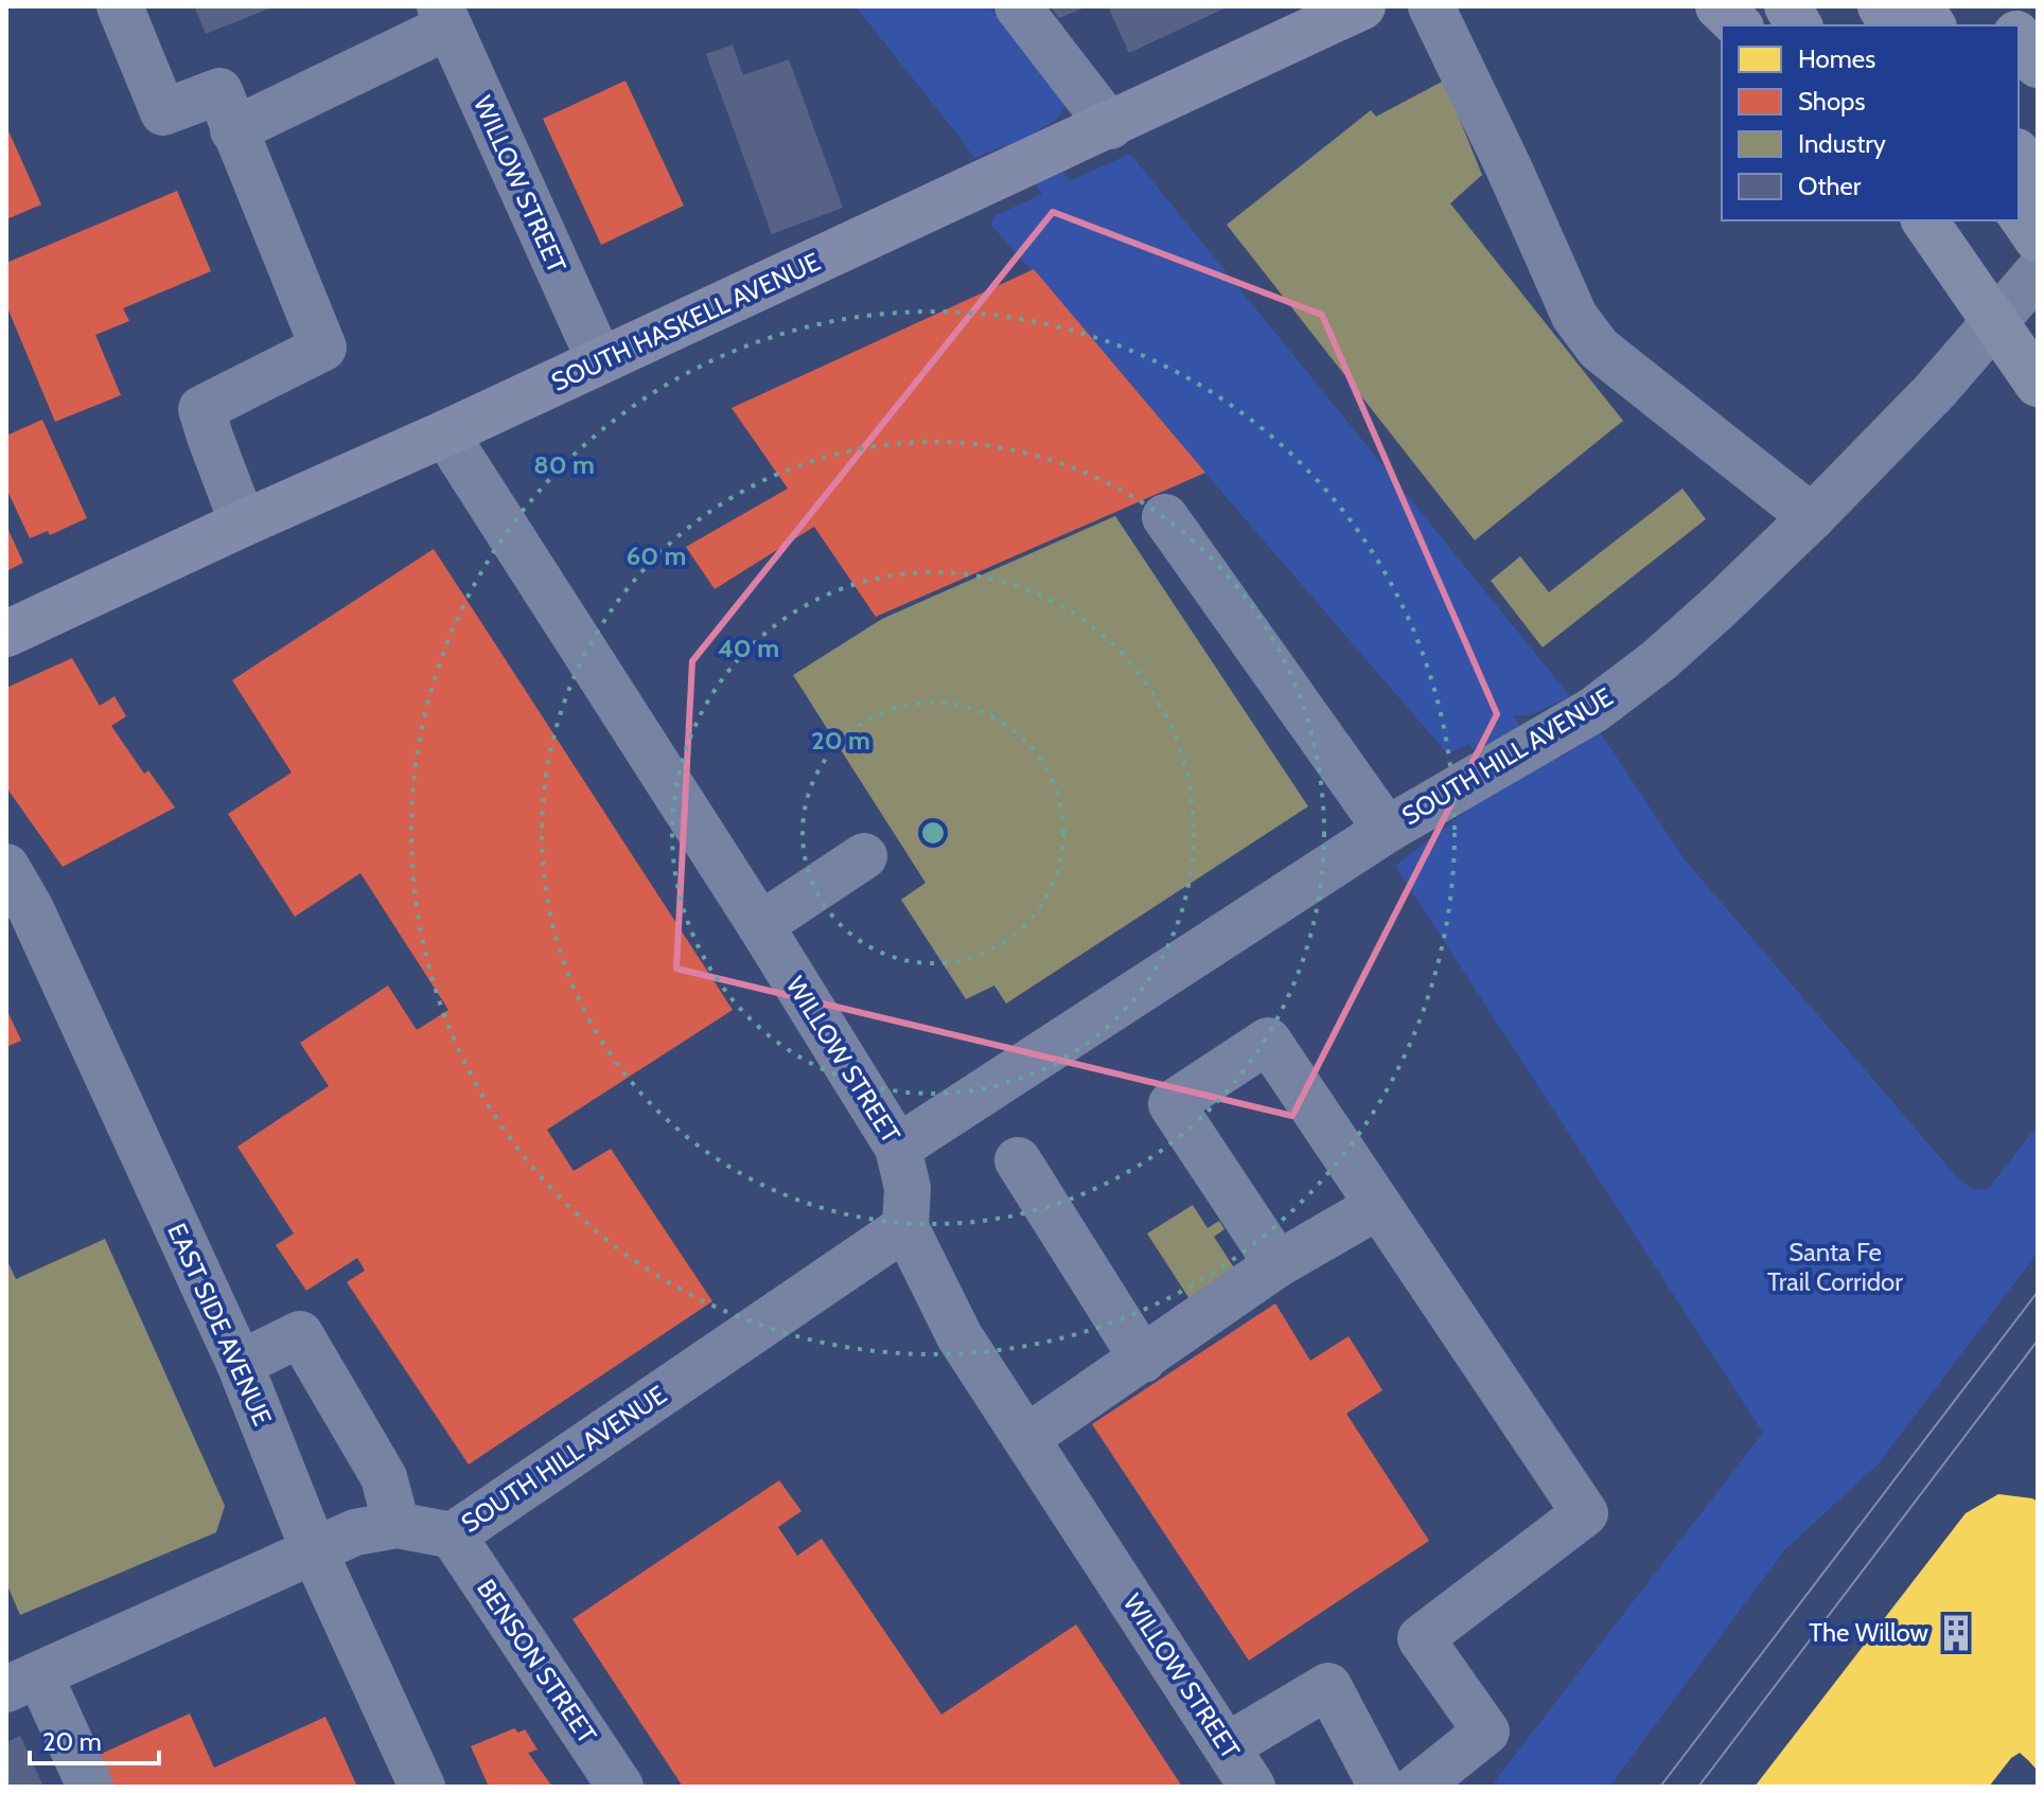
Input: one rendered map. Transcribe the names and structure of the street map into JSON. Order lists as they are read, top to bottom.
{
  "streets": {
    "main road": ["SOUTH HASKELL AVENUE"],
    "street": [
      "WILLOW STREET",
      "SOUTH HILL AVENUE",
      "EAST SIDE AVENUE",
      "BENSON STREET"
    ]
  },
  "crossings": [
    ["WILLOW STREET", "SOUTH HASKELL AVENUE"],
    ["WILLOW STREET", "SOUTH HILL AVENUE"],
    ["SOUTH HILL AVENUE", "EAST SIDE AVENUE"],
    ["SOUTH HILL AVENUE", "BENSON STREET"]
  ],
  "parks": ["Santa Fe Trail Corridor"],
  "places": {
    "building": ["The Willow"]
  },
  "legend": [
    "Homes",
    "Shops",
    "Industry",
    "Other"
  ],
  "scale_bar": "20 m",
  "rings": [
    "80 m",
    "60 m",
    "40 m",
    "20 m"
  ]
}
